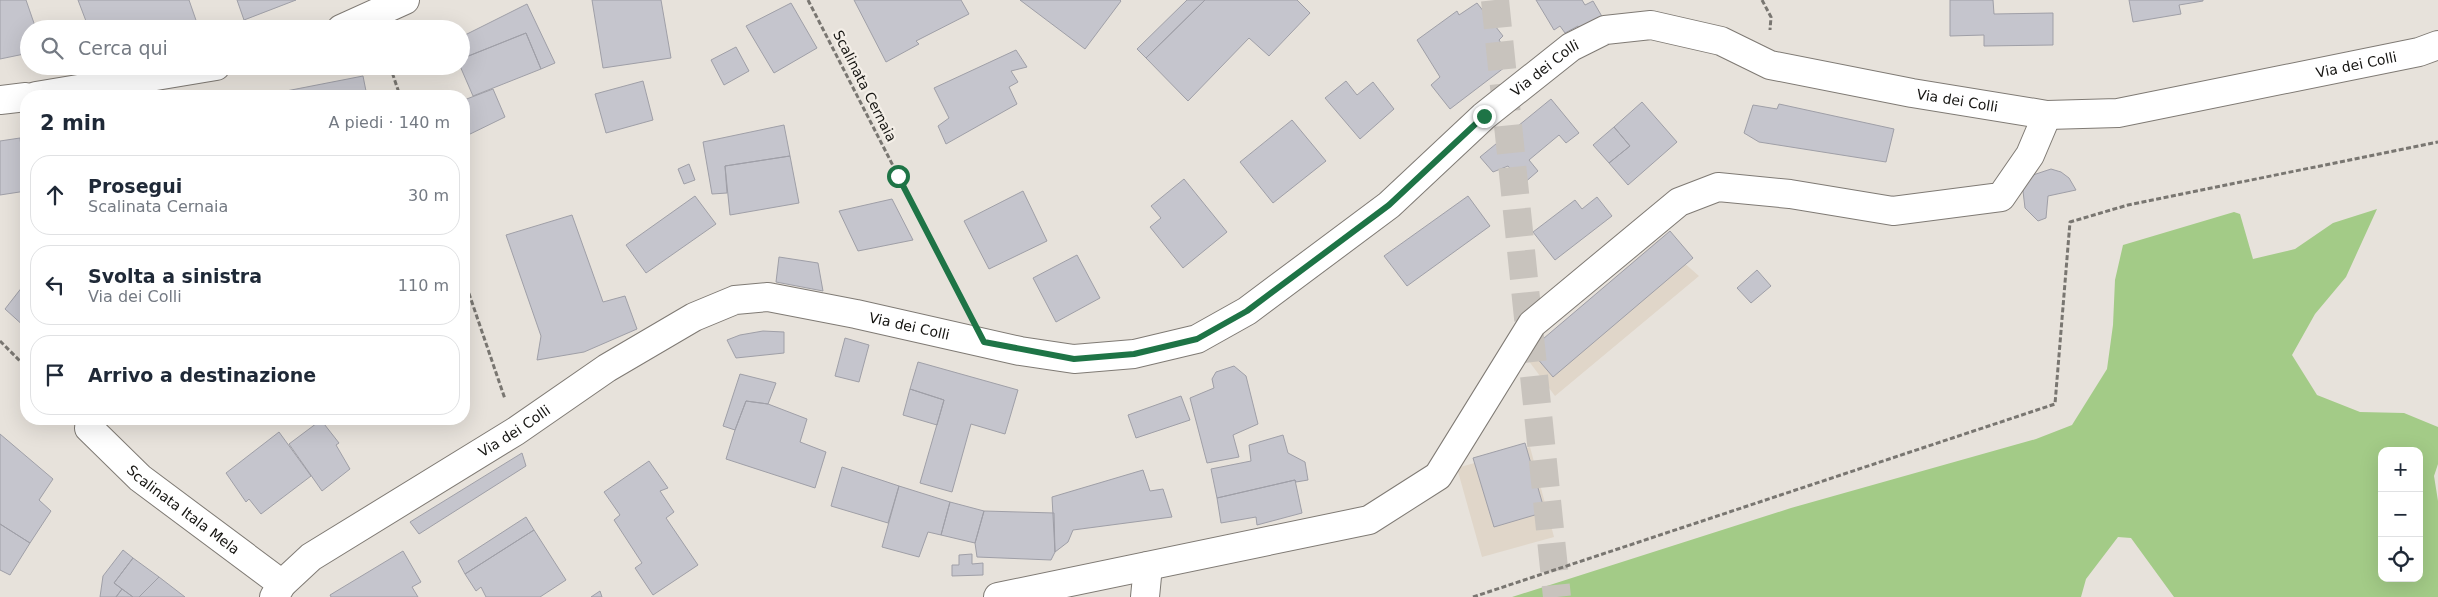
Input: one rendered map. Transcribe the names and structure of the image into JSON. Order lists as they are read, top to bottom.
{
  "streets": {
    "street": ["Via dei Colli", "Scalinata Itala Mela"],
    "path": ["Scalinata Cernaia"]
  },
  "crossings": [
    ["Via dei Colli", "Scalinata Cernaia"],
    ["Via dei Colli", "Scalinata Itala Mela"]
  ],
  "page": {
    "search": "Cerca qui",
    "heading": ["2 min", "A piedi · 140 m"],
    "list": [
      ["Prosegui", "Scalinata Cernaia", "30 m"],
      ["Svolta a sinistra", "Via dei Colli", "110 m"],
      "Arrivo a destinazione"
    ],
    "map_buttons": ["+", "−"]
  }
}
